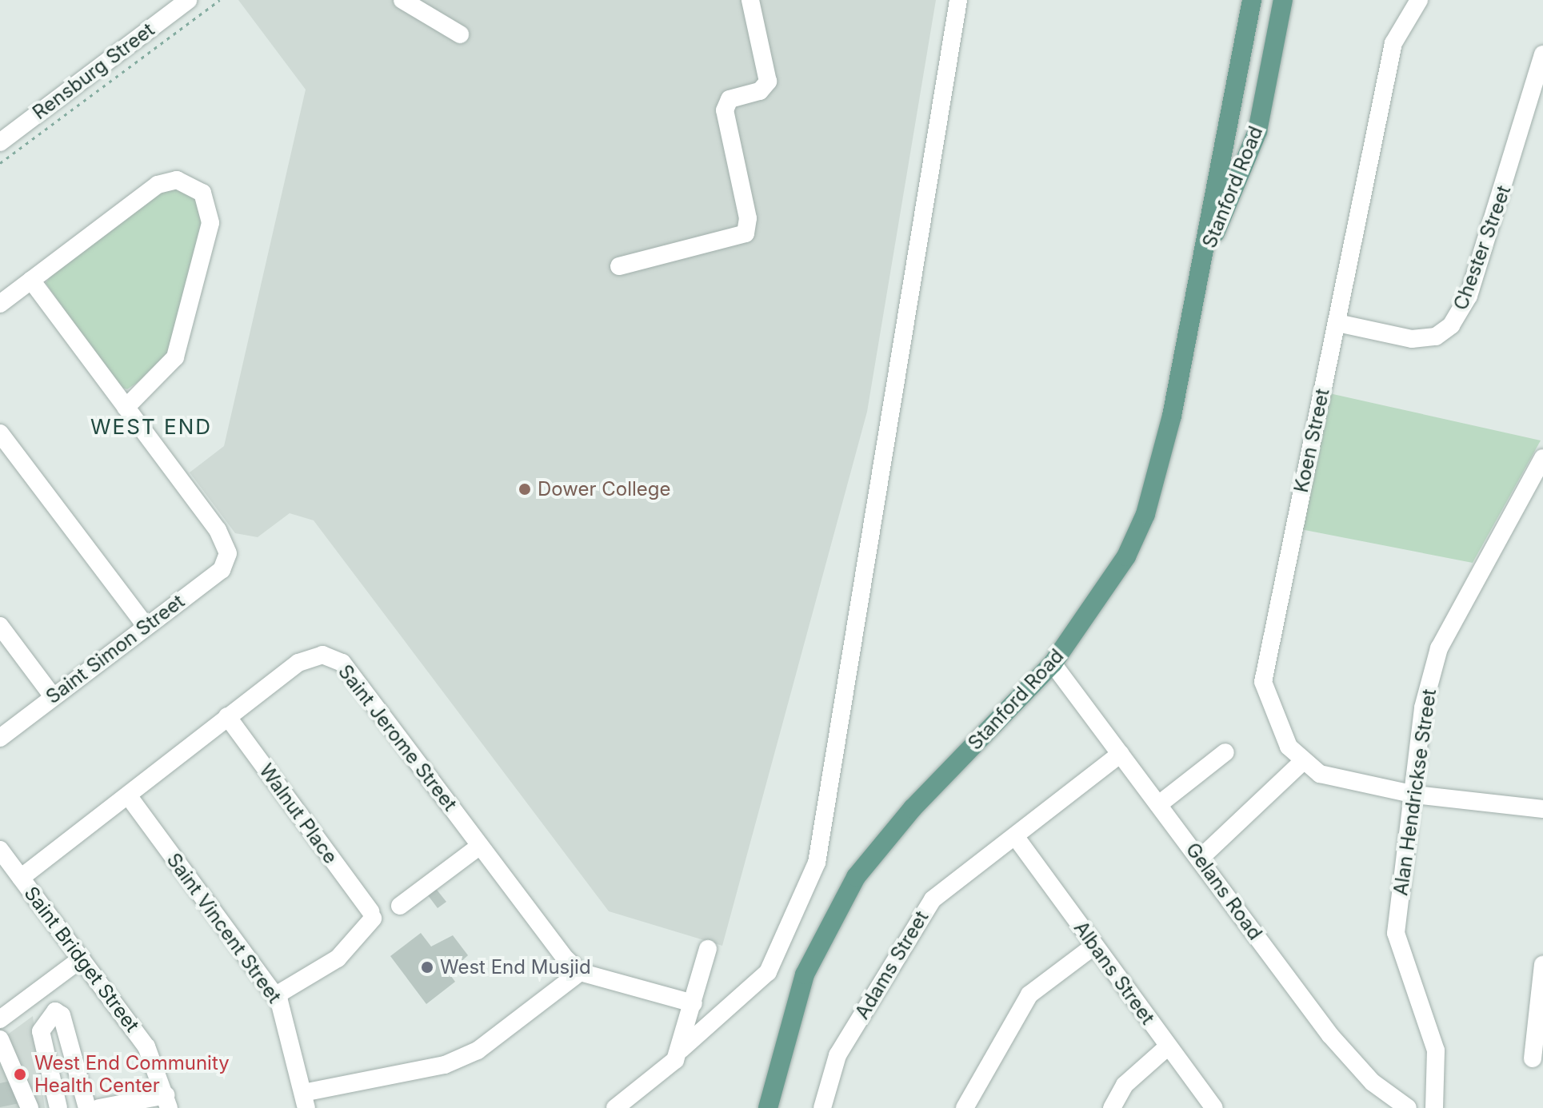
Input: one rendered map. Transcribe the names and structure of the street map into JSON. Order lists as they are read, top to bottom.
{
  "streets": {
    "main road": ["Stanford Road"],
    "street": [
      "Rensburg Street",
      "Chester Street",
      "Koen Street",
      "Saint Simon Street",
      "Saint Jerome Street",
      "Alan Hendrickse Street",
      "Walnut Place",
      "Gelans Road",
      "Saint Vincent Street",
      "Saint Bridget Street",
      "Adams Street",
      "Albans Street"
    ]
  },
  "crossings": [
    ["Stanford Road", "Gelans Road"],
    ["Chester Street", "Koen Street"],
    ["Saint Jerome Street", "Walnut Place"],
    ["Saint Jerome Street", "Saint Vincent Street"],
    ["Saint Jerome Street", "Saint Bridget Street"],
    ["Walnut Place", "Saint Vincent Street"],
    ["Gelans Road", "Adams Street"],
    ["Adams Street", "Albans Street"]
  ],
  "districts": ["WEST END"],
  "places": ["Dower College", "West End Musjid", "West End Community Health Center"]
}
